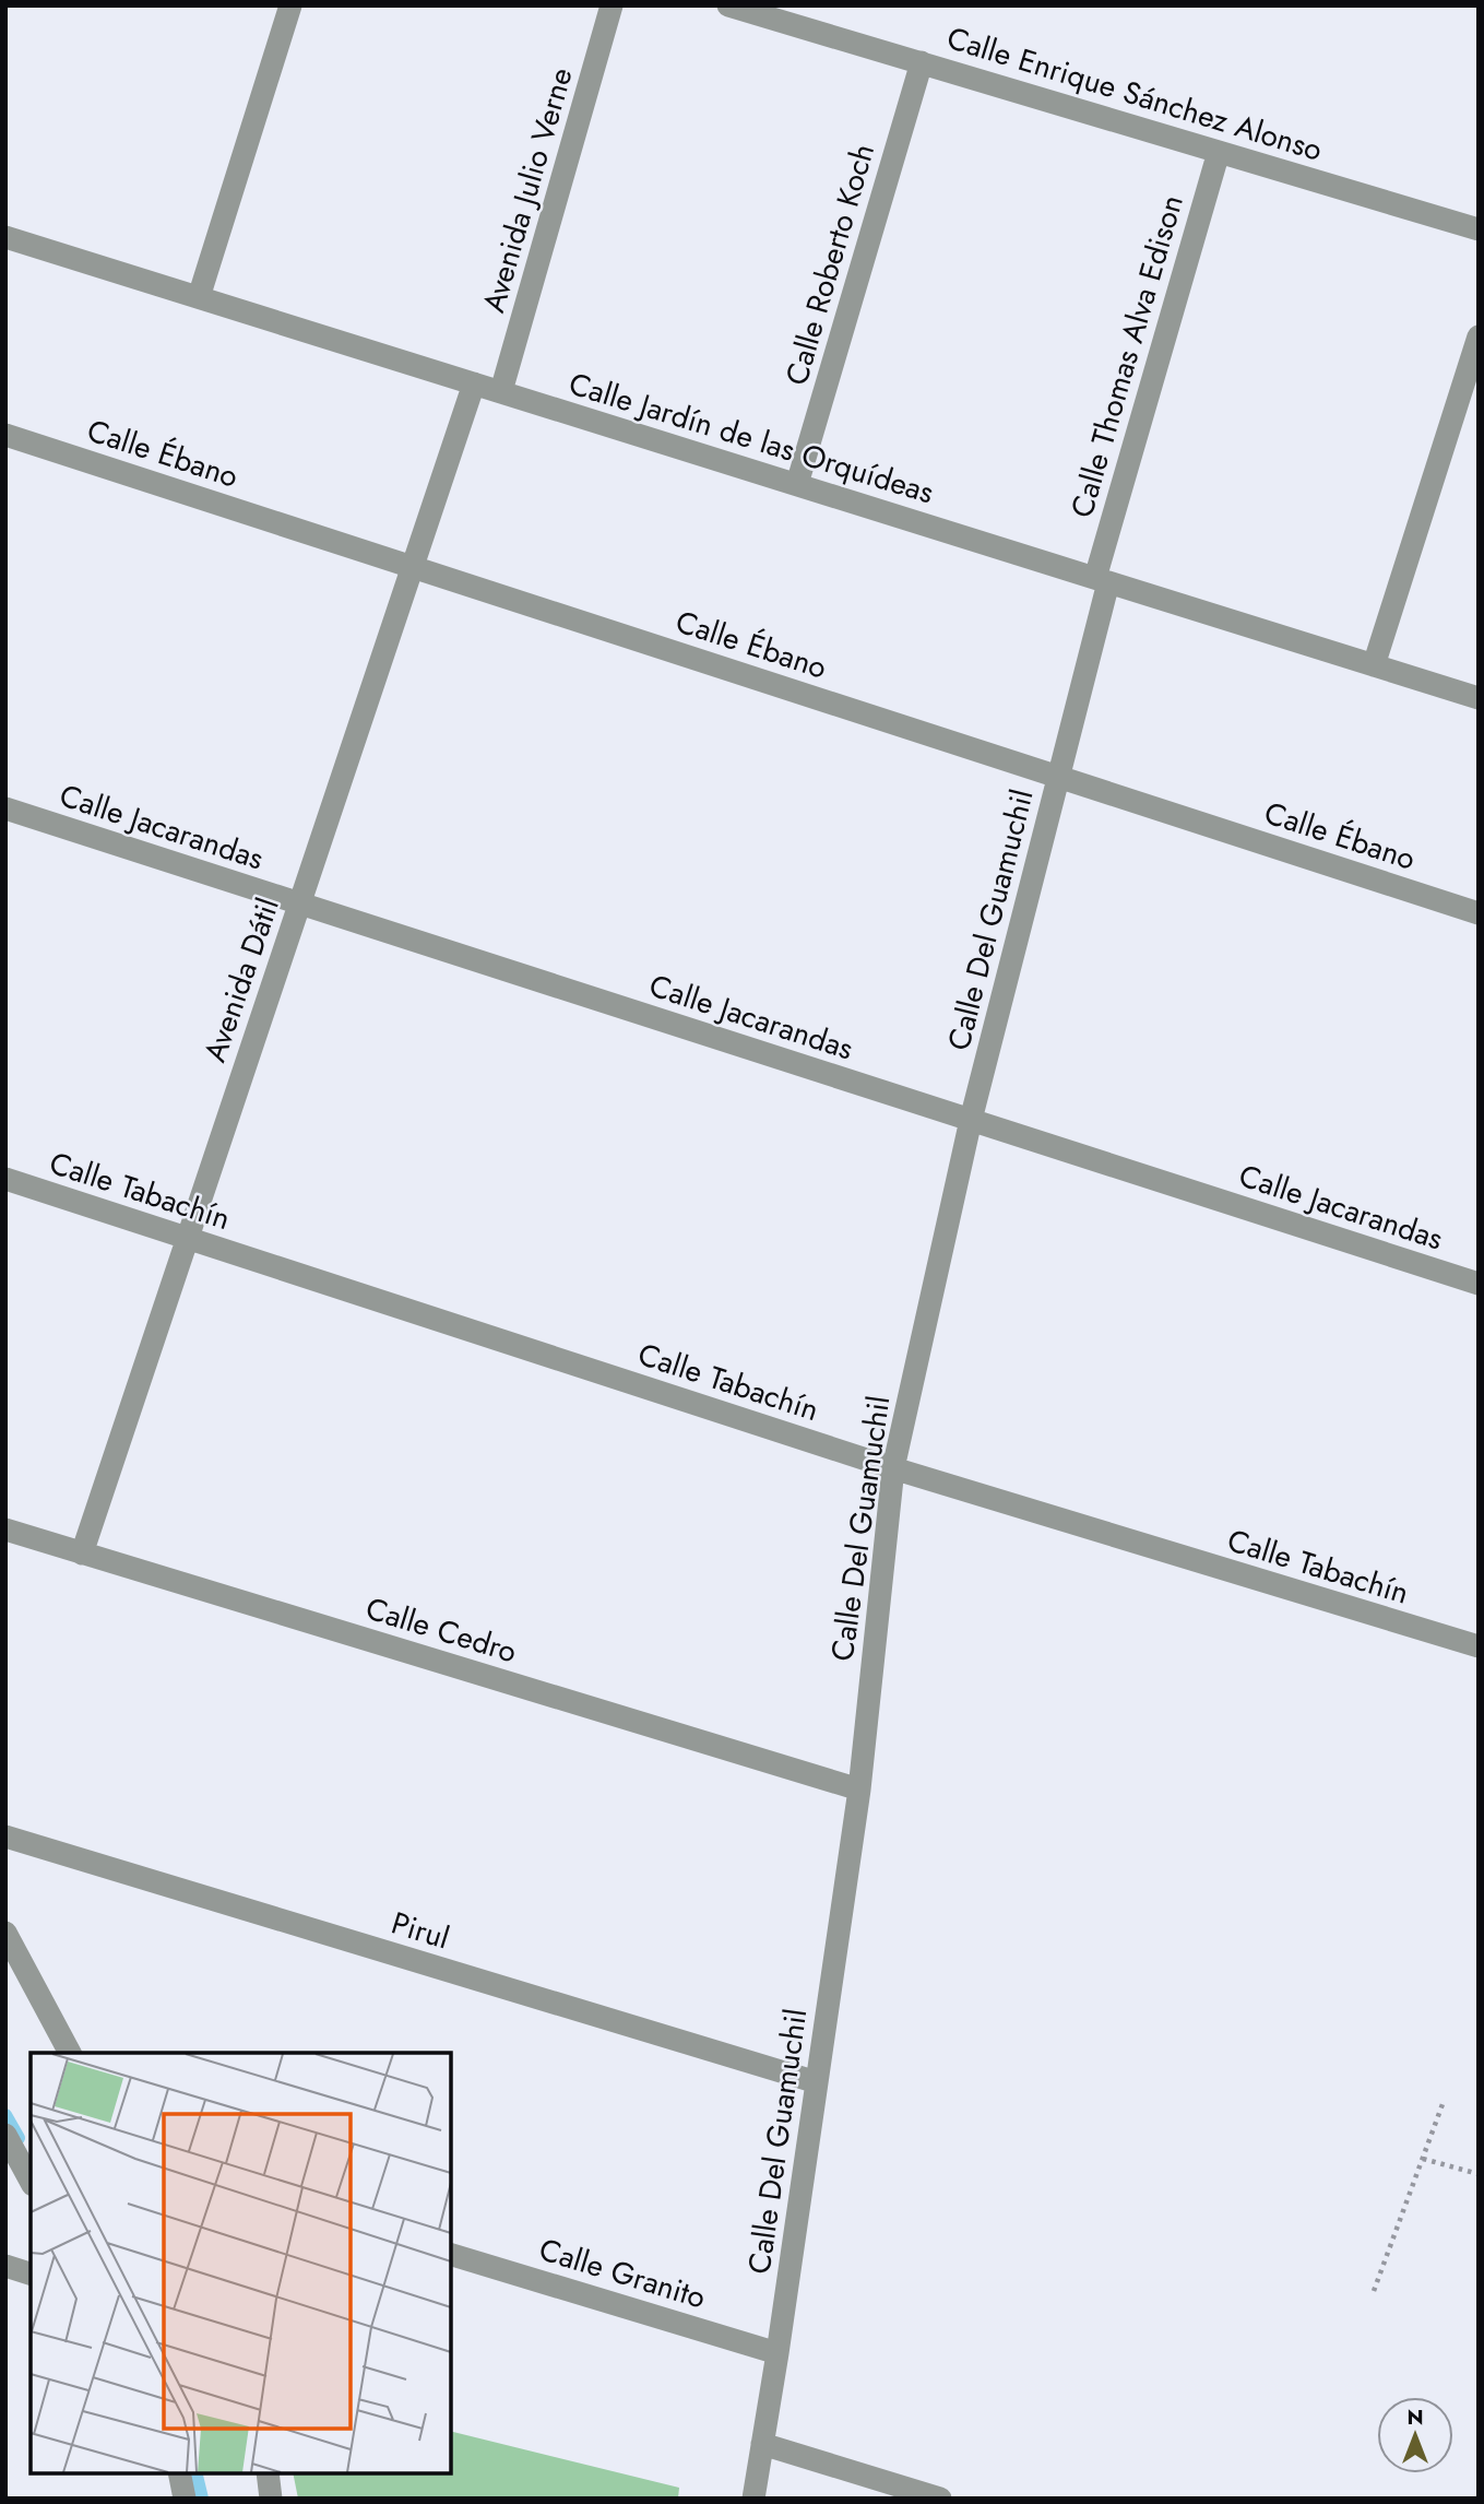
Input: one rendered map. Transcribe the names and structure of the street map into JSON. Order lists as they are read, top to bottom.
{
  "streets": {
    "street": [
      "Calle Enrique Sánchez Alonso",
      "Avenida Julio Verne",
      "Calle Roberto Koch",
      "Calle Thomas Alva Edison",
      "Calle Jardín de las Orquídeas",
      "Calle Ébano",
      "Calle Jacarandas",
      "Calle Del Guamuchil",
      "Avenida Dátil",
      "Calle Tabachín",
      "Calle Cedro",
      "Pirul",
      "Calle Granito"
    ]
  },
  "crossings": [
    ["Calle Enrique Sánchez Alonso", "Calle Roberto Koch"],
    ["Calle Enrique Sánchez Alonso", "Calle Thomas Alva Edison"],
    ["Avenida Julio Verne", "Calle Jardín de las Orquídeas"],
    ["Calle Roberto Koch", "Calle Jardín de las Orquídeas"],
    ["Calle Thomas Alva Edison", "Calle Jardín de las Orquídeas"],
    ["Calle Thomas Alva Edison", "Calle Del Guamuchil"],
    ["Calle Jardín de las Orquídeas", "Calle Del Guamuchil"],
    ["Calle Jardín de las Orquídeas", "Avenida Dátil"],
    ["Calle Ébano", "Calle Del Guamuchil"],
    ["Calle Ébano", "Avenida Dátil"],
    ["Calle Jacarandas", "Calle Del Guamuchil"],
    ["Calle Jacarandas", "Avenida Dátil"],
    ["Calle Del Guamuchil", "Calle Tabachín"],
    ["Calle Del Guamuchil", "Calle Cedro"],
    ["Calle Del Guamuchil", "Pirul"],
    ["Calle Del Guamuchil", "Calle Granito"],
    ["Avenida Dátil", "Calle Tabachín"],
    ["Avenida Dátil", "Calle Cedro"]
  ],
  "north": "top"
}
